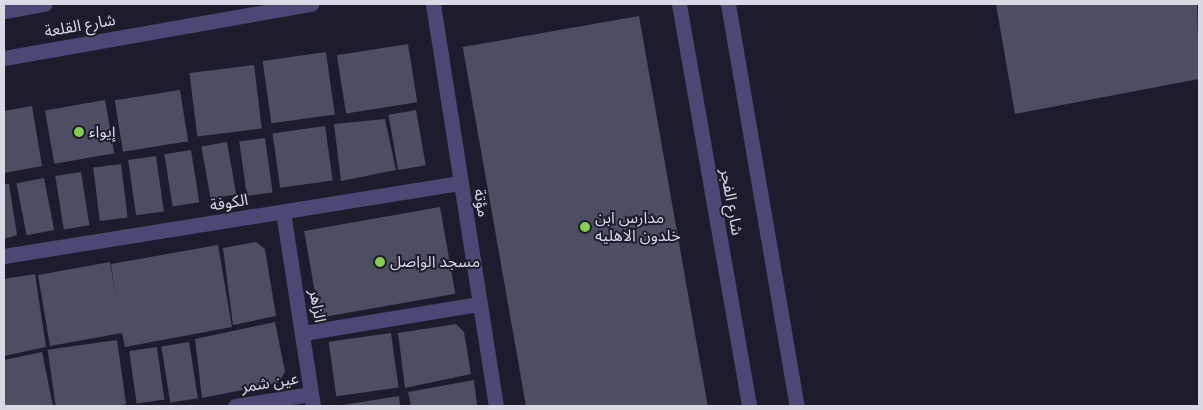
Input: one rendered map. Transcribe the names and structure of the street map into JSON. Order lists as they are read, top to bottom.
{
  "streets": {
    "street": [
      "شارع القلعة",
      "شارع الفجر",
      "الكوفة",
      "مؤتة",
      "الزاهر",
      "عين شمر"
    ]
  },
  "crossings": [
    ["الكوفة", "مؤتة"],
    ["الكوفة", "الزاهر"],
    ["الزاهر", "عين شمر"]
  ],
  "places": ["إيواء", "مدارس ابن خلدون الاهليه", "مسجد الواصل"]
}
